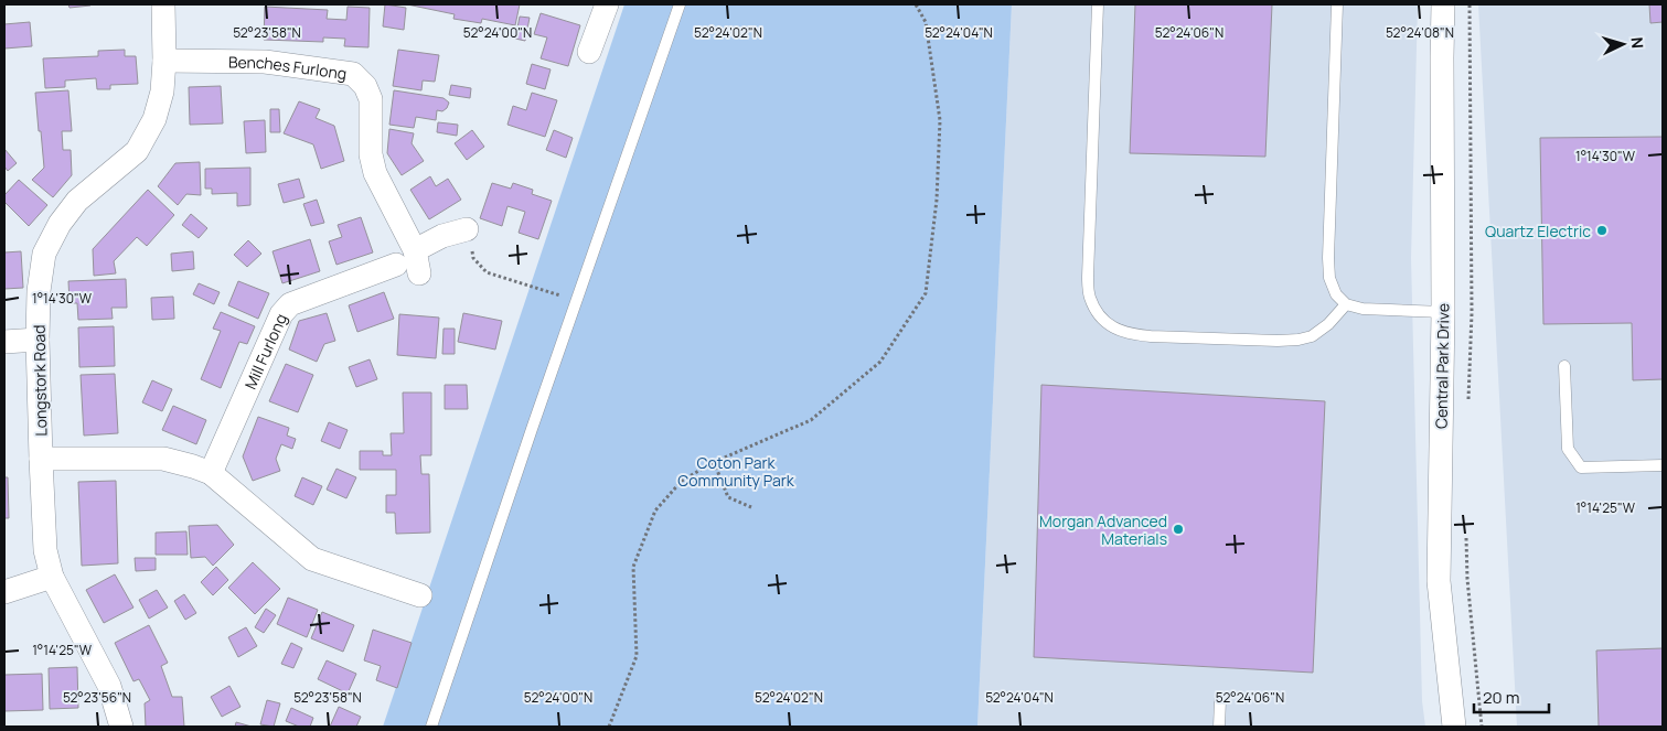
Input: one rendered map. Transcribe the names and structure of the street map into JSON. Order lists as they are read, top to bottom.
{
  "streets": {
    "street": [
      "Benches Furlong",
      "Mill Furlong",
      "Central Park Drive",
      "Longstork Road"
    ]
  },
  "crossings": [
    ["Benches Furlong", "Longstork Road"]
  ],
  "parks": ["Coton Park Community Park"],
  "places": ["Quartz Electric", "Morgan Advanced Materials"],
  "scale_bar": "20 m",
  "north": "right",
  "coordinates": [
    "52°23'58\"N",
    "52°24'00\"N",
    "52°24'02\"N",
    "52°24'04\"N",
    "52°24'06\"N",
    "52°24'08\"N",
    "1°14'30\"W",
    "1°14'25\"W",
    "52°23'56\"N"
  ]
}
